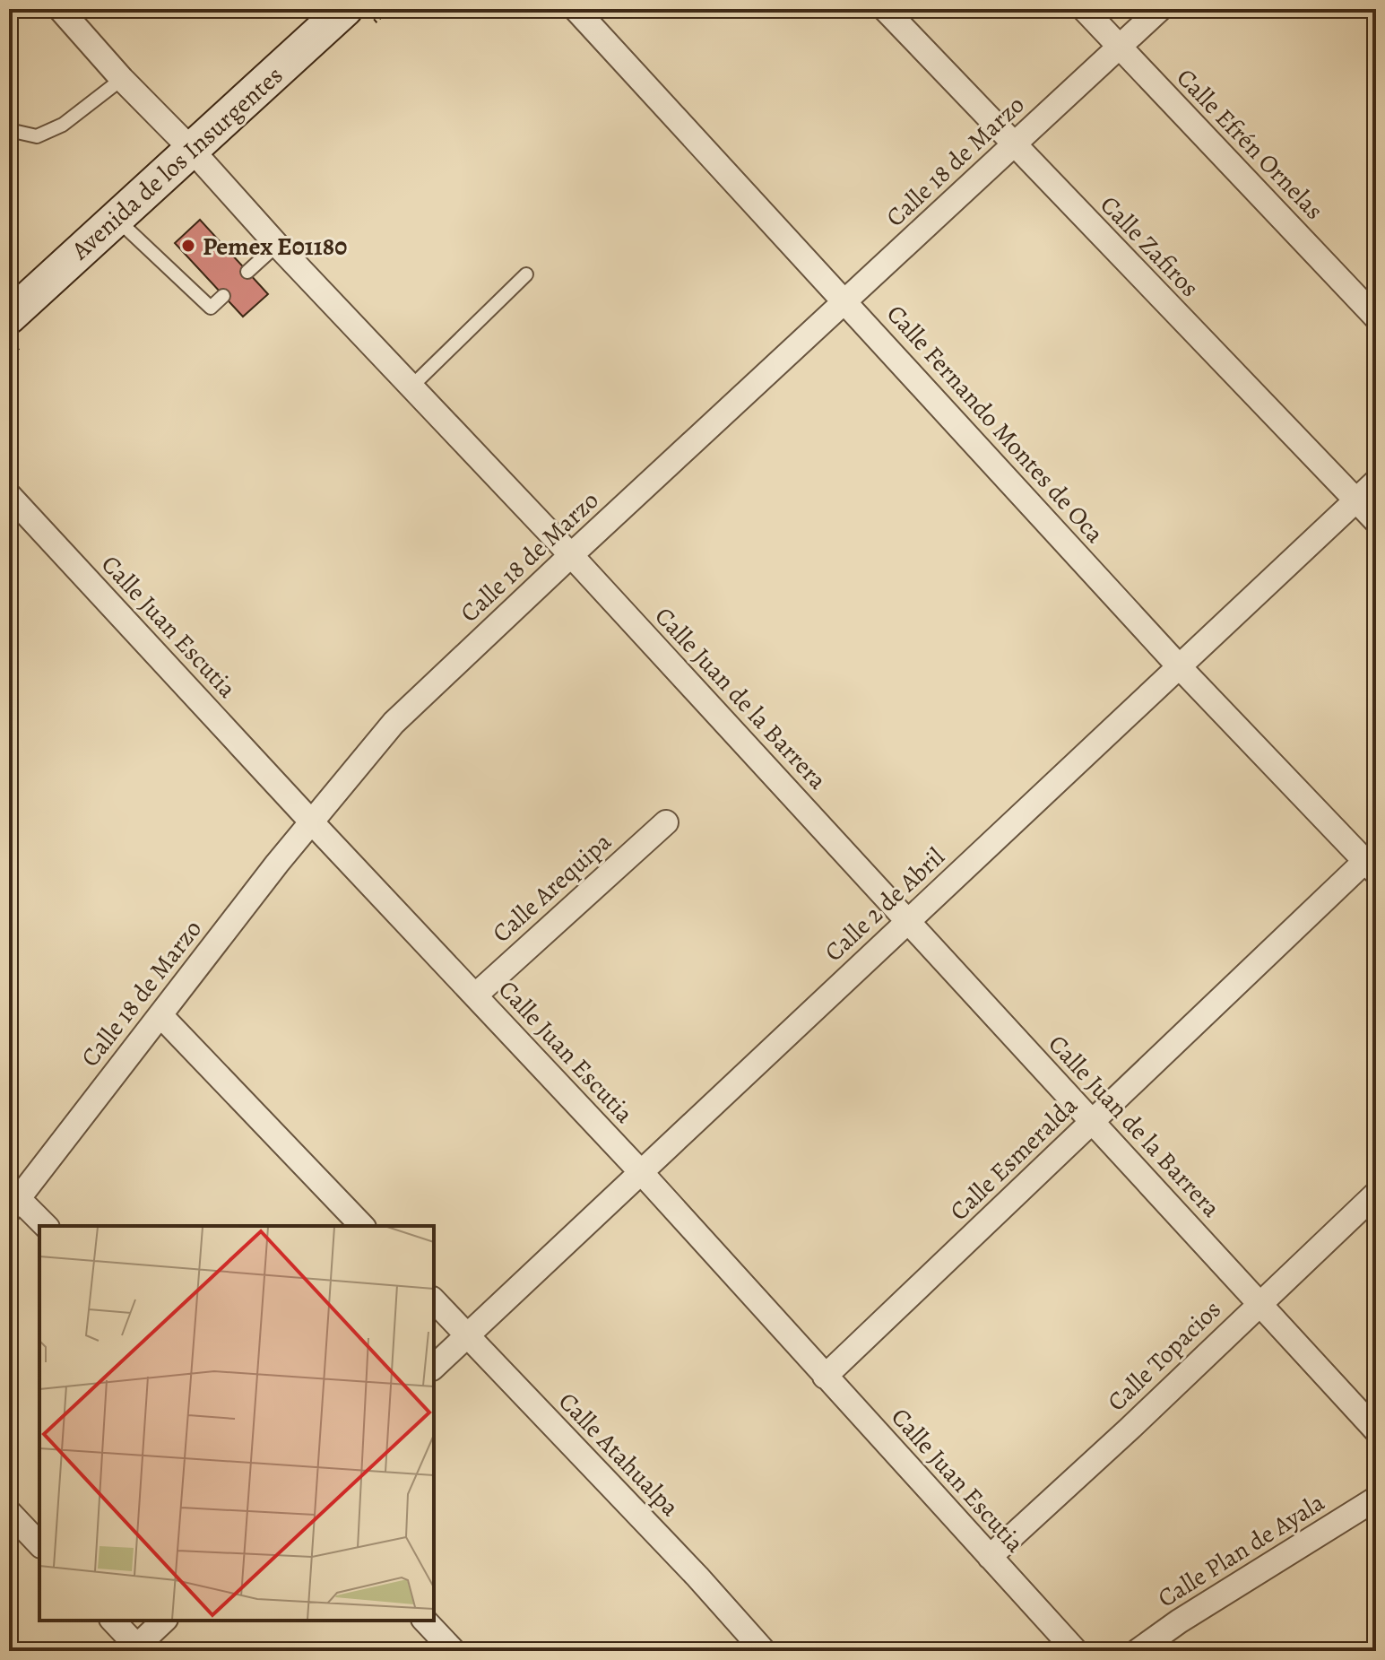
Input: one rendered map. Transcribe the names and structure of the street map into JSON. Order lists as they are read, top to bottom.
{
  "streets": {
    "main road": ["Avenida de los Insurgentes"],
    "street": [
      "Calle Efrén Ornelas",
      "Calle 18 de Marzo",
      "Calle Zafiros",
      "Calle Fernando Montes de Oca",
      "Calle Juan Escutia",
      "Calle Juan de la Barrera",
      "Calle Arequipa",
      "Calle 2 de Abril",
      "Calle Esmeralda",
      "Calle Topacios",
      "Calle Atahualpa",
      "Calle Plan de Ayala"
    ]
  },
  "crossings": [
    ["Calle Efrén Ornelas", "Calle 18 de Marzo"],
    ["Calle 18 de Marzo", "Calle Zafiros"],
    ["Calle 18 de Marzo", "Calle Fernando Montes de Oca"],
    ["Calle 18 de Marzo", "Calle Juan Escutia"],
    ["Calle 18 de Marzo", "Calle Juan de la Barrera"],
    ["Avenida de los Insurgentes", "Calle Juan de la Barrera"],
    ["Calle Zafiros", "Calle 2 de Abril"],
    ["Calle Fernando Montes de Oca", "Calle 2 de Abril"],
    ["Calle Fernando Montes de Oca", "Calle Esmeralda"],
    ["Calle Juan Escutia", "Calle Arequipa"],
    ["Calle Juan Escutia", "Calle 2 de Abril"],
    ["Calle Juan Escutia", "Calle Esmeralda"],
    ["Calle Juan Escutia", "Calle Topacios"],
    ["Calle Juan de la Barrera", "Calle 2 de Abril"],
    ["Calle Juan de la Barrera", "Calle Esmeralda"],
    ["Calle Juan de la Barrera", "Calle Topacios"],
    ["Calle 2 de Abril", "Calle Atahualpa"]
  ],
  "places": ["Pemex E01180"]
}
